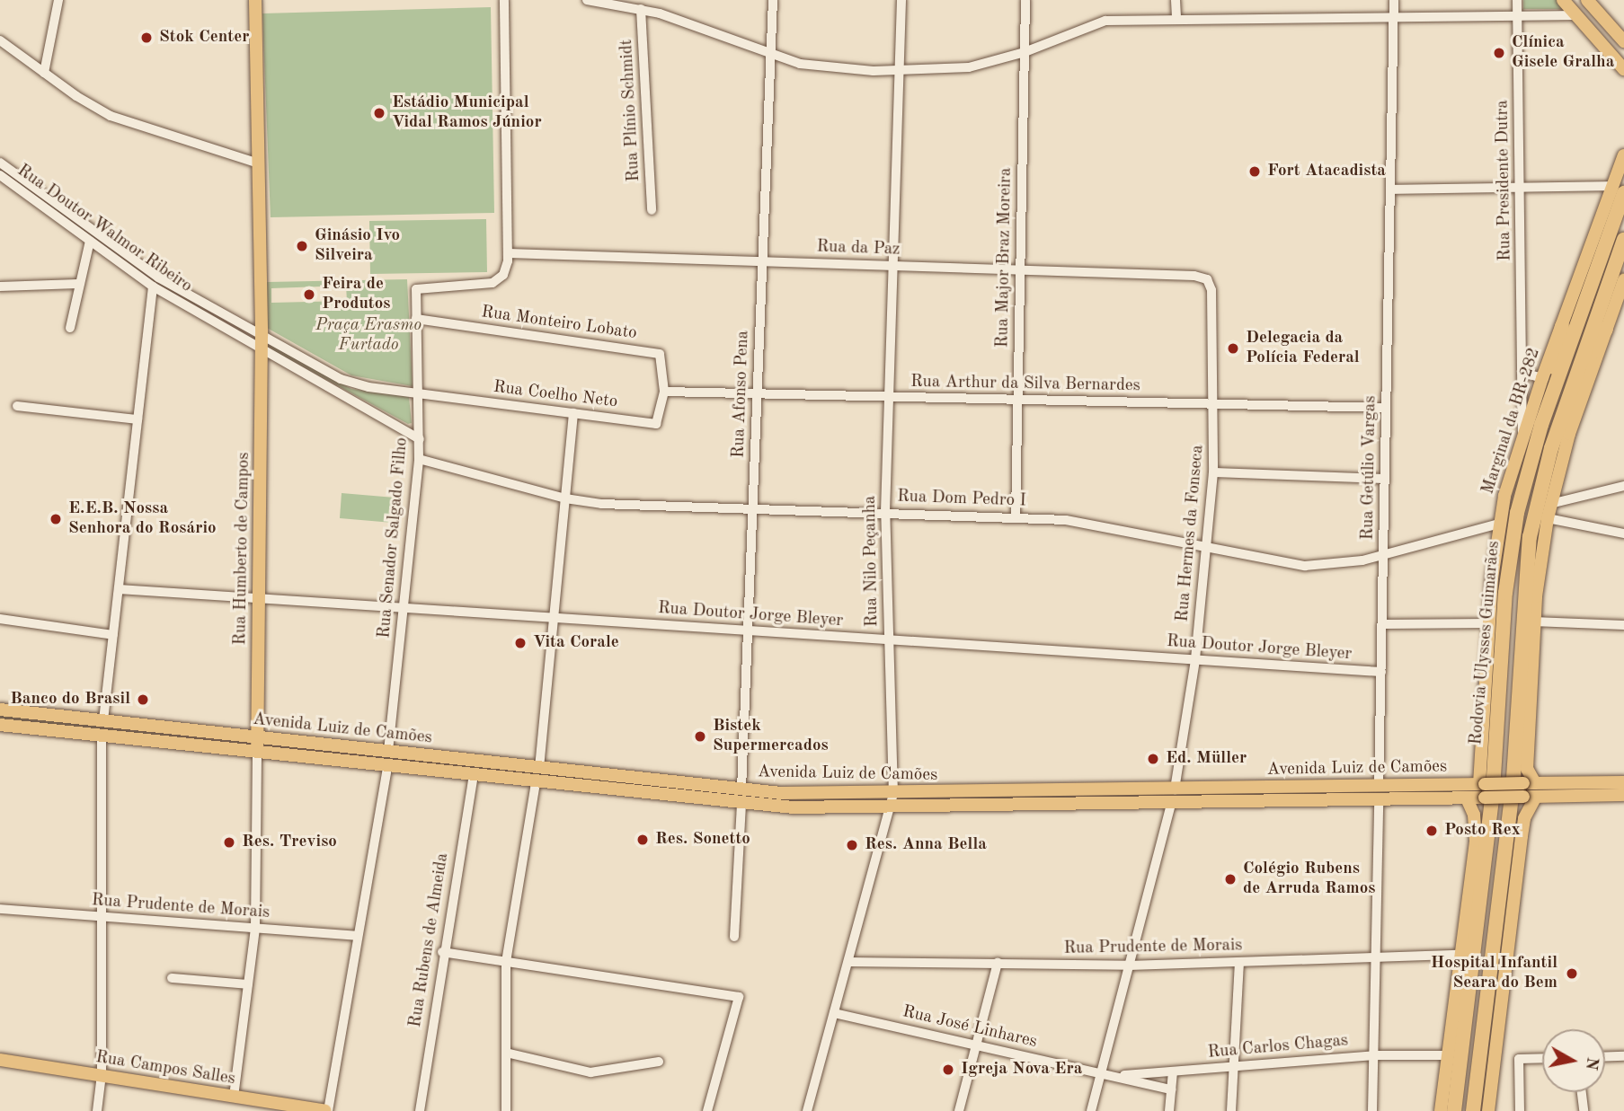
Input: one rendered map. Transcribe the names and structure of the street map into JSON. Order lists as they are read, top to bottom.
{
  "streets": {
    "highway": ["Rodovia Ulysses Guimarães"],
    "main road": [
      "Marginal da BR-282",
      "Rua Humberto de Campos",
      "Avenida Luiz de Camões",
      "Rua Campos Salles"
    ],
    "street": [
      "Rua Plínio Schmidt",
      "Rua Presidente Dutra",
      "Rua Doutor Walmor Ribeiro",
      "Rua da Paz",
      "Rua Major Braz Moreira",
      "Rua Monteiro Lobato",
      "Rua Arthur da Silva Bernardes",
      "Rua Afonso Pena",
      "Rua Coelho Neto",
      "Rua Getúlio Vargas",
      "Rua Dom Pedro I",
      "Rua Hermes da Fonseca",
      "Rua Senador Salgado Filho",
      "Rua Nilo Peçanha",
      "Rua Doutor Jorge Bleyer",
      "Rua Prudente de Morais",
      "Rua Rubens de Almeida",
      "Rua José Linhares",
      "Rua Carlos Chagas"
    ]
  },
  "crossings": [
    ["Rua Presidente Dutra", "Marginal da BR-282"],
    ["Rua Doutor Walmor Ribeiro", "Rua Coelho Neto"],
    ["Rua Doutor Walmor Ribeiro", "Rua Senador Salgado Filho"],
    ["Rua Doutor Walmor Ribeiro", "Rua Humberto de Campos"],
    ["Rua da Paz", "Rua Major Braz Moreira"],
    ["Rua da Paz", "Rua Afonso Pena"],
    ["Rua da Paz", "Rua Hermes da Fonseca"],
    ["Rua da Paz", "Rua Senador Salgado Filho"],
    ["Rua da Paz", "Rua Nilo Peçanha"],
    ["Rua Major Braz Moreira", "Rua Arthur da Silva Bernardes"],
    ["Rua Major Braz Moreira", "Rua Dom Pedro I"],
    ["Rua Monteiro Lobato", "Rua Arthur da Silva Bernardes"],
    ["Rua Monteiro Lobato", "Rua Coelho Neto"],
    ["Rua Monteiro Lobato", "Rua Senador Salgado Filho"],
    ["Rua Arthur da Silva Bernardes", "Rua Afonso Pena"],
    ["Rua Arthur da Silva Bernardes", "Rua Coelho Neto"],
    ["Rua Arthur da Silva Bernardes", "Rua Getúlio Vargas"],
    ["Rua Arthur da Silva Bernardes", "Rua Hermes da Fonseca"],
    ["Rua Arthur da Silva Bernardes", "Rua Nilo Peçanha"],
    ["Rua Afonso Pena", "Rua Dom Pedro I"],
    ["Rua Afonso Pena", "Rua Doutor Jorge Bleyer"],
    ["Rua Afonso Pena", "Avenida Luiz de Camões"],
    ["Rua Coelho Neto", "Rua Senador Salgado Filho"],
    ["Marginal da BR-282", "Rua Dom Pedro I"],
    ["Marginal da BR-282", "Rodovia Ulysses Guimarães"],
    ["Marginal da BR-282", "Avenida Luiz de Camões"],
    ["Rua Getúlio Vargas", "Rua Dom Pedro I"],
    ["Rua Getúlio Vargas", "Rua Doutor Jorge Bleyer"],
    ["Rua Getúlio Vargas", "Avenida Luiz de Camões"],
    ["Rua Dom Pedro I", "Rua Hermes da Fonseca"],
    ["Rua Dom Pedro I", "Rua Senador Salgado Filho"],
    ["Rua Dom Pedro I", "Rua Nilo Peçanha"],
    ["Rua Hermes da Fonseca", "Rua Doutor Jorge Bleyer"],
    ["Rua Hermes da Fonseca", "Avenida Luiz de Camões"],
    ["Rua Senador Salgado Filho", "Rua Doutor Jorge Bleyer"],
    ["Rua Senador Salgado Filho", "Avenida Luiz de Camões"],
    ["Rua Humberto de Campos", "Rua Doutor Jorge Bleyer"],
    ["Rua Humberto de Campos", "Avenida Luiz de Camões"],
    ["Rua Humberto de Campos", "Rua Prudente de Morais"],
    ["Rua Humberto de Campos", "Rua Campos Salles"],
    ["Rua Nilo Peçanha", "Rua Doutor Jorge Bleyer"],
    ["Rua Nilo Peçanha", "Avenida Luiz de Camões"],
    ["Rua Nilo Peçanha", "Rua Prudente de Morais"],
    ["Rua Nilo Peçanha", "Rua José Linhares"],
    ["Avenida Luiz de Camões", "Rua Rubens de Almeida"],
    ["Rua José Linhares", "Rua Carlos Chagas"]
  ],
  "parks": ["Praça Erasmo Furtado"],
  "places": [
    "Stok Center",
    "Clínica Gisele Gralha",
    "Estádio Municipal Vidal Ramos Júnior",
    "Fort Atacadista",
    "Ginásio Ivo Silveira",
    "Feira de Produtos",
    "Delegacia da Polícia Federal",
    "E.E.B. Nossa Senhora do Rosário",
    "Vita Corale",
    "Banco do Brasil",
    "Bistek Supermercados",
    "Ed. Müller",
    "Posto Rex",
    "Res. Sonetto",
    "Res. Treviso",
    "Res. Anna Bella",
    "Colégio Rubens de Arruda Ramos",
    "Hospital Infantil Seara do Bem",
    "Igreja Nova Era"
  ],
  "north": "right"
}
